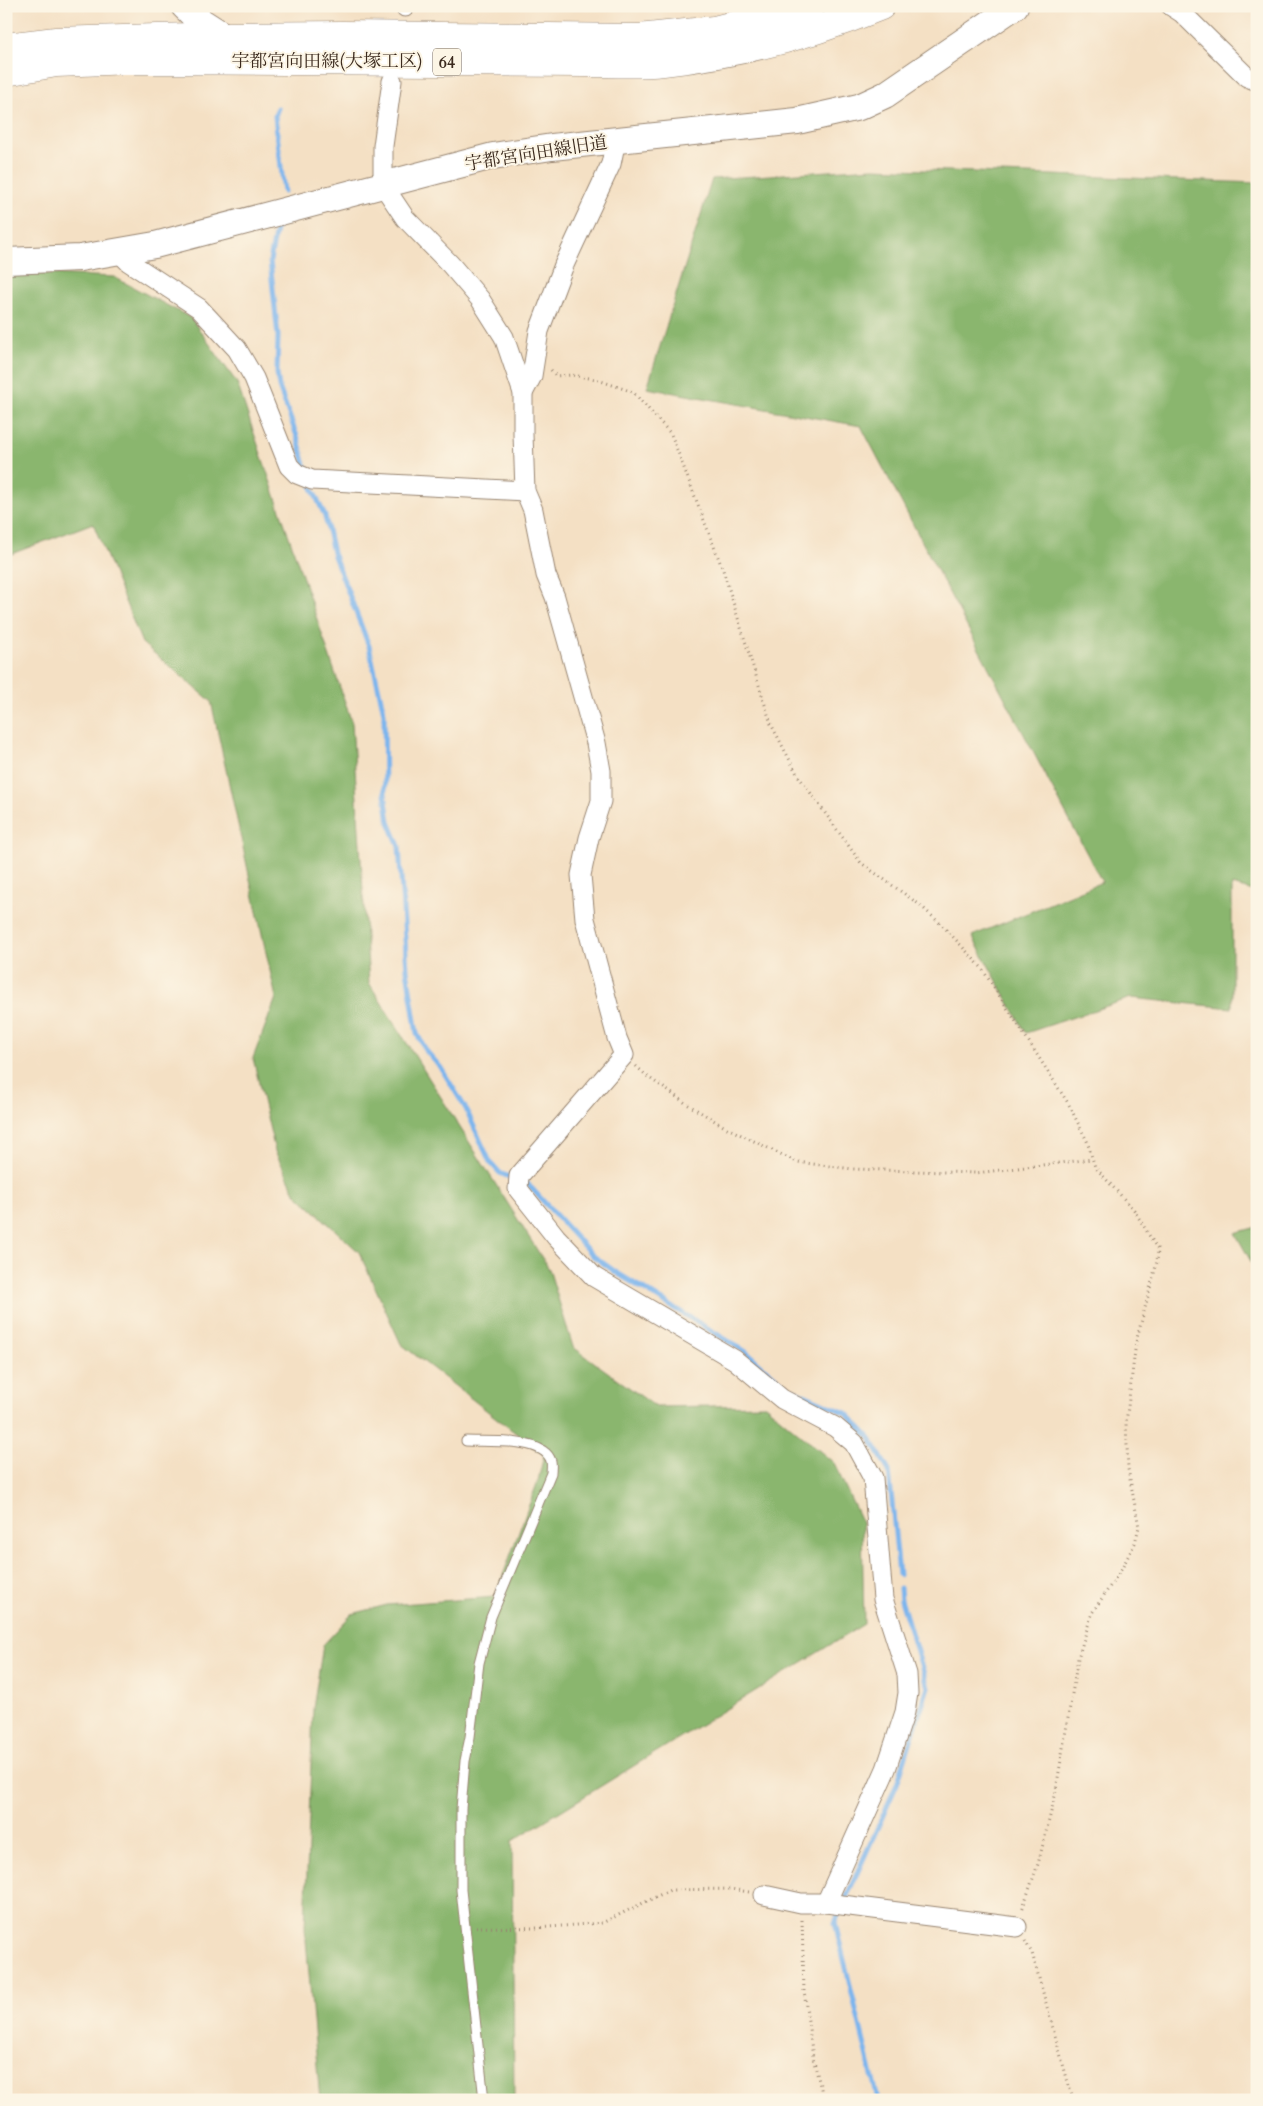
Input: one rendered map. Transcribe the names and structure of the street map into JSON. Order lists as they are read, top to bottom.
{
  "streets": {
    "main road": ["宇都宮向田線(大塚工区)", "64"],
    "street": ["宇都宮向田線旧道"]
  }
}
